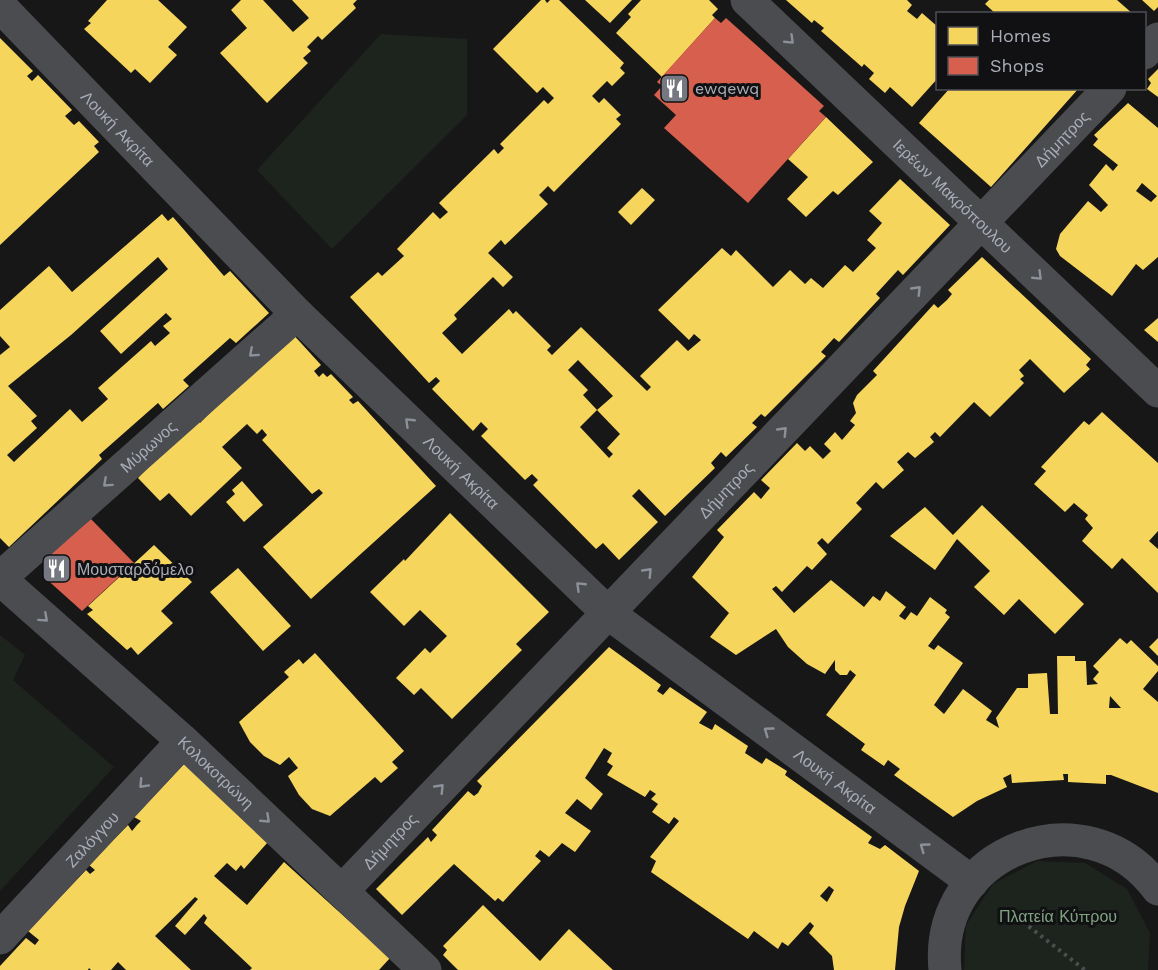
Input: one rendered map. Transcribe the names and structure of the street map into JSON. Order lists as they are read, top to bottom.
{
  "streets": {
    "street": [
      "Λουκή Ακρίτα",
      "Δήμητρος",
      "Ιερέων Μακρόπουλου",
      "Μύρωνος",
      "Κολοκοτρώνη",
      "Ζαλόγγου"
    ]
  },
  "crossings": [
    ["Λουκή Ακρίτα", "Δήμητρος"],
    ["Λουκή Ακρίτα", "Μύρωνος"],
    ["Δήμητρος", "Ιερέων Μακρόπουλου"],
    ["Δήμητρος", "Κολοκοτρώνη"],
    ["Μύρωνος", "Κολοκοτρώνη"],
    ["Κολοκοτρώνη", "Ζαλόγγου"]
  ],
  "one_way": [
    "Λουκή Ακρίτα",
    "Δήμητρος",
    "Ιερέων Μακρόπουλου",
    "Μύρωνος",
    "Κολοκοτρώνη",
    "Ζαλόγγου"
  ],
  "parks": ["Πλατεία Κύπρου"],
  "places": {
    "restaurant": ["ewqewq", "Μουσταρδόμελο"]
  },
  "legend": ["Homes", "Shops"]
}
